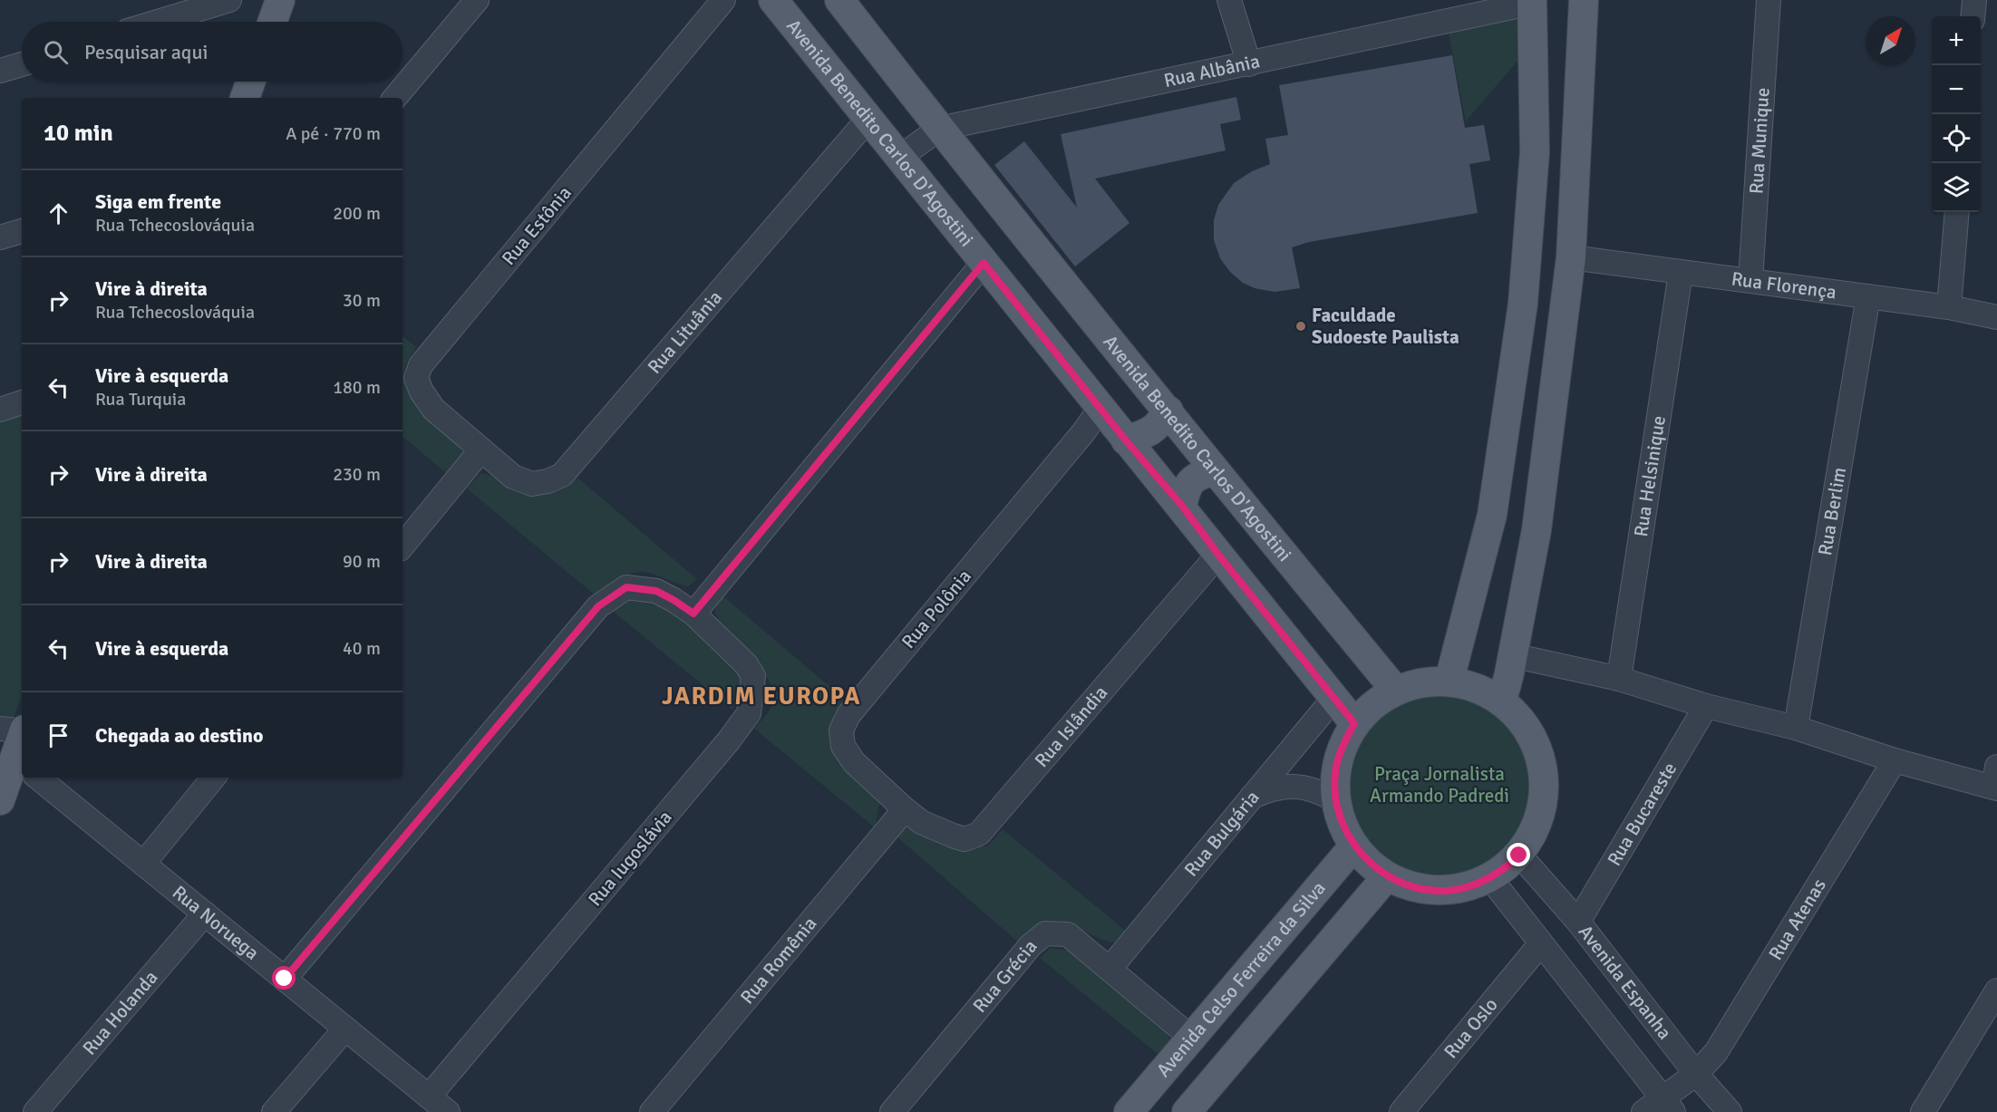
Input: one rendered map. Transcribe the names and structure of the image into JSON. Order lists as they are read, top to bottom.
{
  "streets": {
    "main road": ["Avenida Benedito Carlos D'Agostini", "Avenida Celso Ferreira da Silva"],
    "street": [
      "Rua Albânia",
      "Rua Munique",
      "Rua Estônia",
      "Rua Florença",
      "Rua Lituânia",
      "Rua Helsinique",
      "Rua Berlim",
      "Rua Polônia",
      "Rua Islândia",
      "Rua Bucareste",
      "Rua Bulgária",
      "Rua Iugoslávia",
      "Rua Atenas",
      "Rua Noruega",
      "Rua Romênia",
      "Rua Grécia",
      "Avenida Espanha",
      "Rua Holanda",
      "Rua Oslo"
    ]
  },
  "crossings": [
    ["Rua Albânia", "Avenida Benedito Carlos D'Agostini"],
    ["Avenida Benedito Carlos D'Agostini", "Rua Lituânia"],
    ["Avenida Benedito Carlos D'Agostini", "Rua Polônia"],
    ["Avenida Benedito Carlos D'Agostini", "Rua Islândia"],
    ["Avenida Benedito Carlos D'Agostini", "Rua Bulgária"],
    ["Rua Munique", "Rua Florença"],
    ["Rua Estônia", "Rua Lituânia"],
    ["Rua Florença", "Rua Helsinique"],
    ["Rua Florença", "Rua Berlim"],
    ["Rua Polônia", "Rua Islândia"],
    ["Rua Polônia", "Rua Romênia"],
    ["Rua Islândia", "Rua Romênia"],
    ["Rua Bucareste", "Avenida Espanha"],
    ["Rua Bulgária", "Rua Grécia"],
    ["Rua Iugoslávia", "Rua Noruega"],
    ["Rua Atenas", "Avenida Espanha"],
    ["Rua Noruega", "Rua Holanda"],
    ["Rua Grécia", "Avenida Celso Ferreira da Silva"]
  ],
  "districts": ["JARDIM EUROPA"],
  "parks": ["Praça Jornalista Armando Padredi"],
  "places": ["Faculdade Sudoeste Paulista"],
  "north": "top right",
  "page": {
    "map_buttons": ["+", "−"],
    "search": "Pesquisar aqui",
    "heading": ["10 min", "A pé · 770 m"],
    "list": [
      ["Siga em frente", "Rua Tchecoslováquia", "200 m"],
      ["Vire à direita", "Rua Tchecoslováquia", "30 m"],
      ["Vire à esquerda", "Rua Turquia", "180 m"],
      ["Vire à direita", "230 m"],
      ["Vire à direita", "90 m"],
      ["Vire à esquerda", "40 m"],
      "Chegada ao destino"
    ]
  }
}
